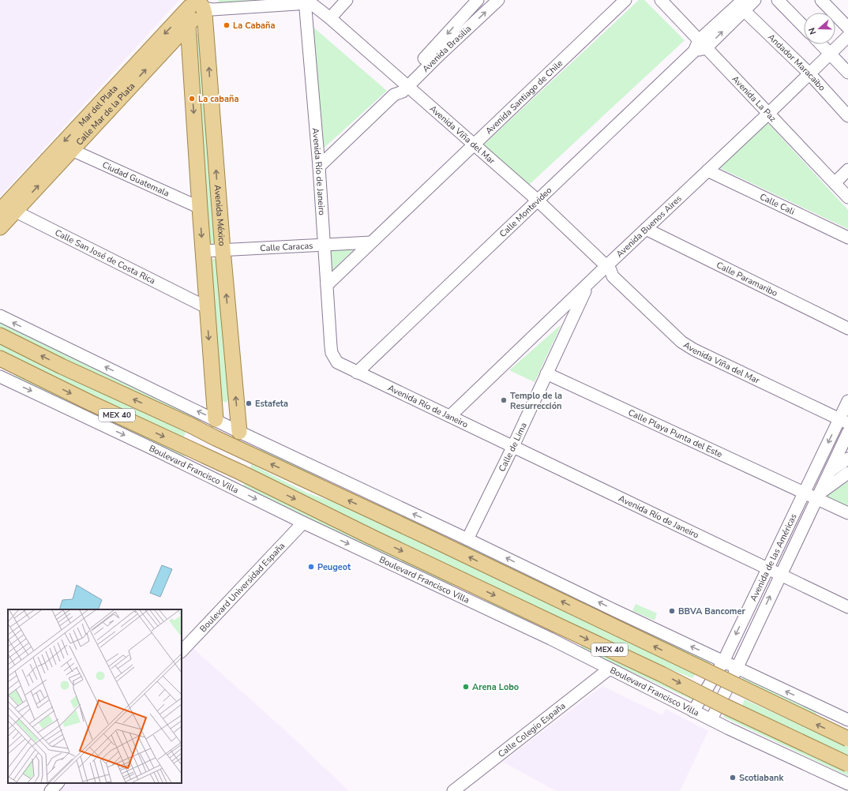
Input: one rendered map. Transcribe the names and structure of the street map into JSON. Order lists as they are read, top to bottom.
{
  "streets": {
    "main road": [
      "Mar del Plata",
      "Calle Mar de la Plata",
      "Avenida México",
      "MEX 40",
      "Boulevard Francisco Villa"
    ],
    "street": [
      "Avenida Brasilia",
      "Andador Maracaibo",
      "Avenida Santiago de Chile",
      "Avenida La Paz",
      "Avenida Viña del Mar",
      "Avenida Río de Janeiro",
      "Ciudad Guatemala",
      "Calle Cali",
      "Calle Montevideo",
      "Avenida Buenos Aires",
      "Calle Caracas",
      "Calle San José de Costa Rica",
      "Calle Paramaribo",
      "Calle Playa Punta del Este",
      "Calle de Lima",
      "Avenida de las Américas",
      "Boulevard Universidad España",
      "Calle Colegio España"
    ]
  },
  "crossings": [
    ["Avenida Brasilia", "Avenida Viña del Mar"],
    ["Avenida Brasilia", "Avenida Río de Janeiro"],
    ["Andador Maracaibo", "Calle Montevideo"],
    ["Andador Maracaibo", "Avenida Buenos Aires"],
    ["Avenida Santiago de Chile", "Avenida Viña del Mar"],
    ["Avenida Santiago de Chile", "Avenida Río de Janeiro"],
    ["Avenida Santiago de Chile", "Calle Caracas"],
    ["Avenida La Paz", "Calle Montevideo"],
    ["Avenida La Paz", "Avenida Buenos Aires"],
    ["Mar del Plata", "Calle Mar de la Plata"],
    ["Mar del Plata", "Avenida México"],
    ["Mar del Plata", "Calle San José de Costa Rica"],
    ["Calle Mar de la Plata", "Ciudad Guatemala"],
    ["Calle Mar de la Plata", "Calle San José de Costa Rica"],
    ["Avenida Viña del Mar", "Avenida Río de Janeiro"],
    ["Avenida Viña del Mar", "Calle Montevideo"],
    ["Avenida Viña del Mar", "Avenida Buenos Aires"],
    ["Avenida Viña del Mar", "Avenida de las Américas"],
    ["Avenida Río de Janeiro", "Calle Montevideo"],
    ["Avenida Río de Janeiro", "Avenida Buenos Aires"],
    ["Avenida Río de Janeiro", "Calle Caracas"],
    ["Avenida Río de Janeiro", "Calle de Lima"],
    ["Avenida Río de Janeiro", "Avenida de las Américas"],
    ["Calle Cali", "Avenida Buenos Aires"],
    ["Avenida México", "Calle Caracas"],
    ["Avenida Buenos Aires", "Calle Paramaribo"],
    ["Avenida Buenos Aires", "Calle de Lima"],
    ["Calle Playa Punta del Este", "Calle de Lima"],
    ["Calle Playa Punta del Este", "Avenida de las Américas"],
    ["Boulevard Francisco Villa", "Avenida de las Américas"],
    ["Boulevard Francisco Villa", "Boulevard Universidad España"],
    ["Boulevard Francisco Villa", "Calle Colegio España"]
  ],
  "one_way": ["Mar del Plata", "Calle Mar de la Plata"],
  "places": [
    "La Cabaña",
    "La cabaña",
    "Templo de la Resurrección",
    "Estafeta",
    "Peugeot",
    "BBVA Bancomer",
    "Arena Lobo",
    "Scotiabank"
  ],
  "north": "left"
}
